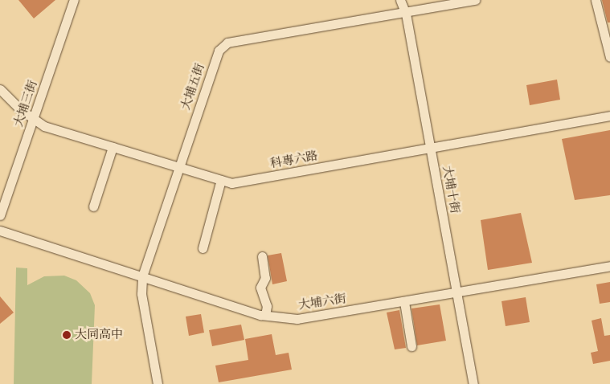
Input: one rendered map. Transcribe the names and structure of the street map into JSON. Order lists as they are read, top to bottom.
{
  "streets": {
    "street": [
      "大埔五街",
      "大埔三街",
      "科專六路",
      "大埔十街",
      "大埔六街"
    ]
  },
  "crossings": [
    ["大埔五街", "科專六路"],
    ["大埔五街", "大埔十街"],
    ["大埔五街", "大埔六街"],
    ["大埔三街", "科專六路"],
    ["科專六路", "大埔十街"],
    ["大埔十街", "大埔六街"]
  ],
  "places": ["大同高中"]
}
